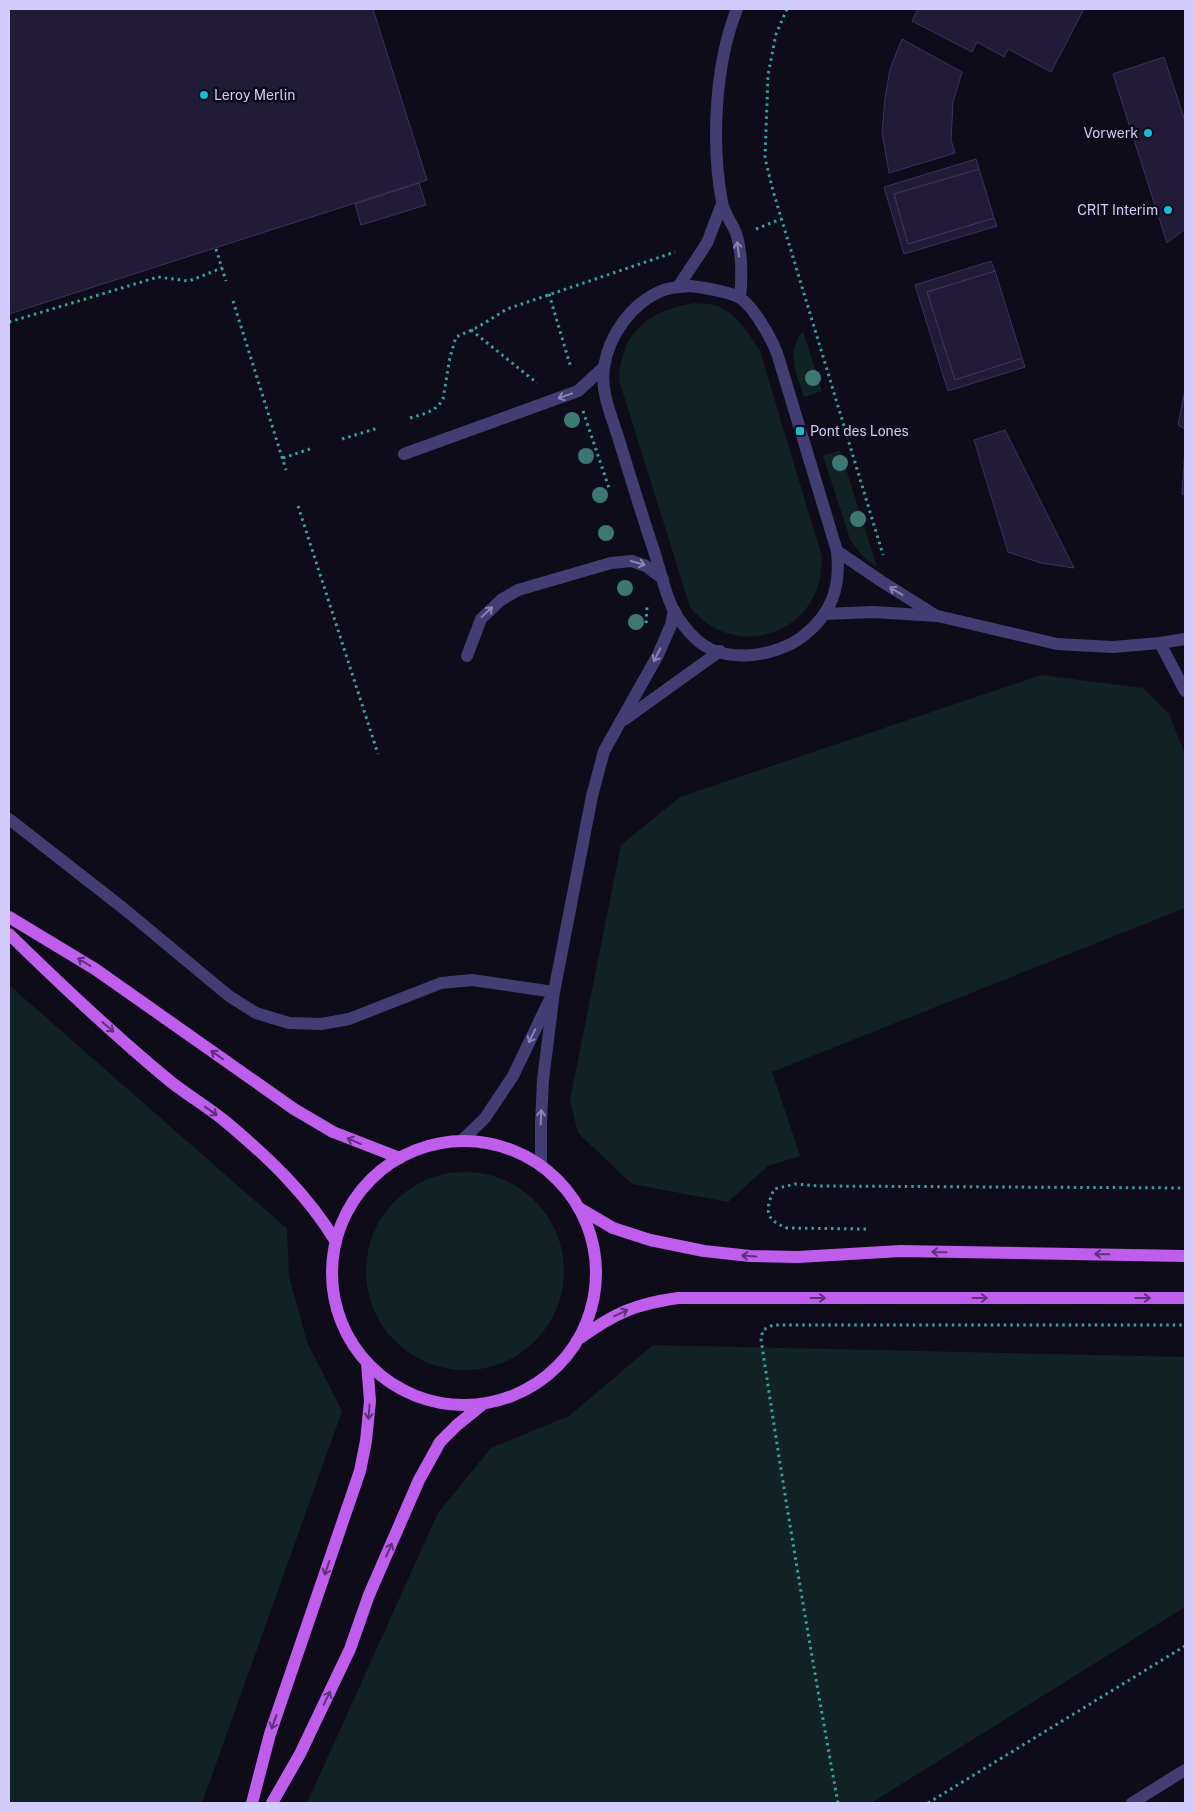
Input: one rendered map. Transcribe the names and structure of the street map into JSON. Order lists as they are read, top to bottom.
{
  "places": {
    "other": ["Leroy Merlin", "Vorwerk", "CRIT Interim"],
    "transit": ["Pont des Lones"]
  }
}
